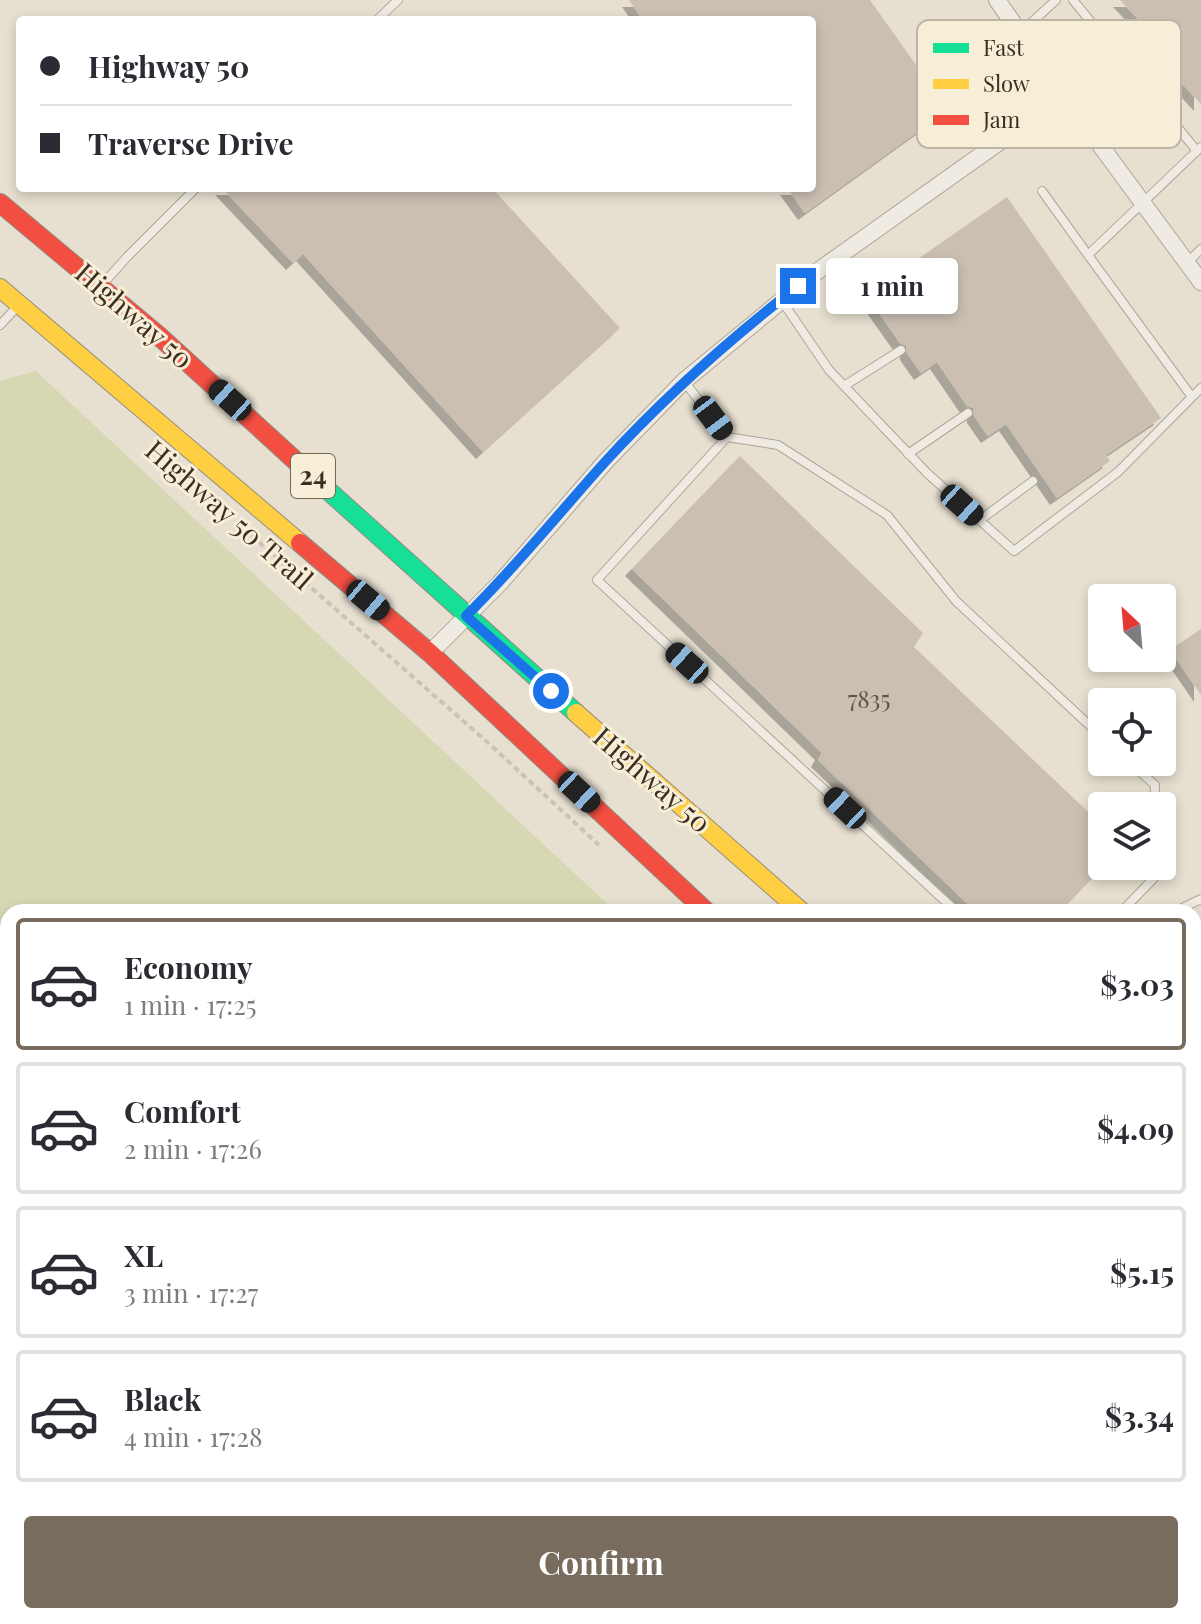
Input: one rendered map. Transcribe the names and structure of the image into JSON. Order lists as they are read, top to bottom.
{
  "streets": {
    "main road": ["Highway 50", "24"],
    "path": ["Highway 50 Trail"]
  },
  "house_numbers": ["7835"],
  "legend": ["Fast", "Slow", "Jam"],
  "north": "top left",
  "page": {
    "banner": ["Highway 50", "Traverse Drive"],
    "bubble": "1 min",
    "list": [
      {
        "name": "Economy",
        "note": "1 min · 17:25",
        "value": "$3.03"
      },
      {
        "name": "Comfort",
        "note": "2 min · 17:26",
        "value": "$4.09"
      },
      {
        "name": "XL",
        "note": "3 min · 17:27",
        "value": "$5.15"
      },
      {
        "name": "Black",
        "note": "4 min · 17:28",
        "value": "$3.34"
      }
    ],
    "buttons": "Confirm"
  }
}
